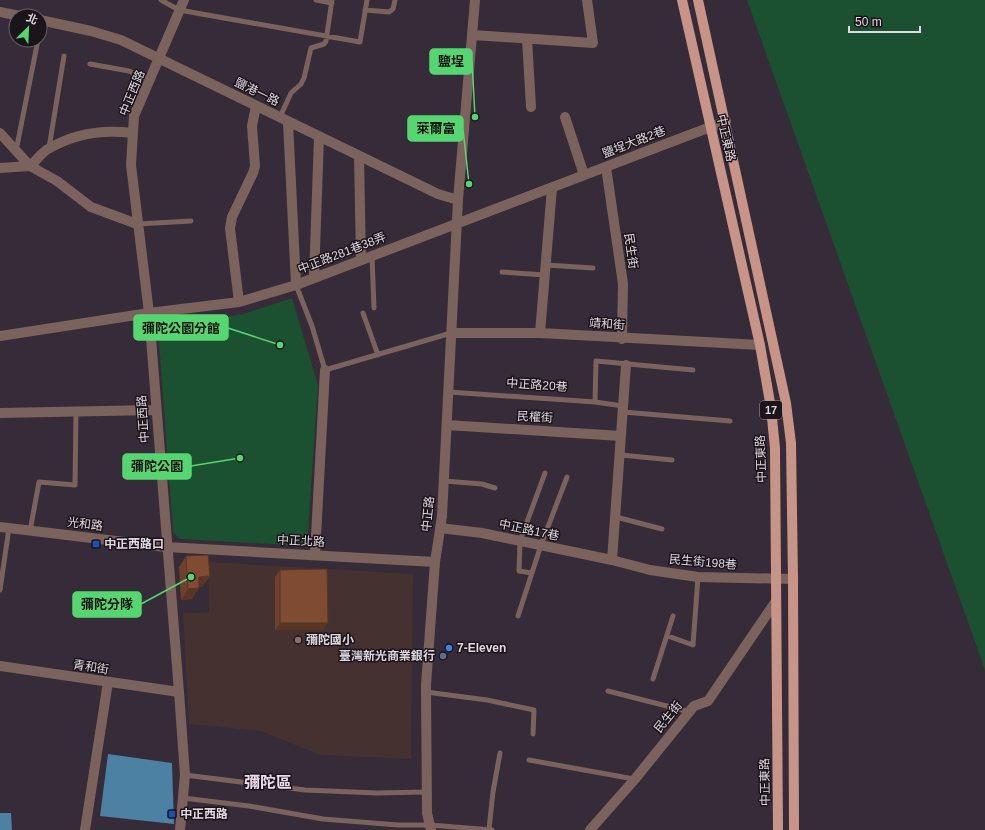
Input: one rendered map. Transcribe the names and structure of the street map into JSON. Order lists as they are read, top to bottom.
{
  "streets": {
    "main road": ["中正東路", "17"],
    "street": [
      "鹽港一路",
      "中正西路",
      "鹽埕大路2巷",
      "民生街",
      "中正路281巷38弄",
      "靖和街",
      "民權街",
      "中正路",
      "光和路",
      "中正路17巷",
      "中正北路",
      "民生街198巷",
      "青和街"
    ],
    "lane": ["中正路20巷"]
  },
  "crossings": [
    ["鹽港一路", "中正西路"],
    ["鹽港一路", "中正路"],
    ["中正西路", "光和路"],
    ["中正西路", "中正北路"],
    ["中正西路", "青和街"],
    ["中正東路", "鹽埕大路2巷"],
    ["中正東路", "民生街"],
    ["中正東路", "靖和街"],
    ["中正東路", "民生街198巷"],
    ["鹽埕大路2巷", "民生街"],
    ["鹽埕大路2巷", "中正路281巷38弄"],
    ["民生街", "靖和街"],
    ["中正路281巷38弄", "中正路"],
    ["靖和街", "中正路"],
    ["中正路20巷", "中正路"],
    ["民權街", "中正路"],
    ["中正路", "中正路17巷"],
    ["中正路", "中正北路"],
    ["光和路", "中正北路"],
    ["中正路17巷", "民生街198巷"]
  ],
  "districts": ["彌陀區"],
  "places": {
    "other": [
      "鹽埕",
      "萊爾富",
      "彌陀公園分館",
      "彌陀公園",
      "彌陀分隊",
      "彌陀國小",
      "7-Eleven",
      "臺灣新光商業銀行"
    ],
    "transit": ["中正西路口", "中正西路"]
  },
  "scale_bar": "50 m",
  "north": "top right"
}
